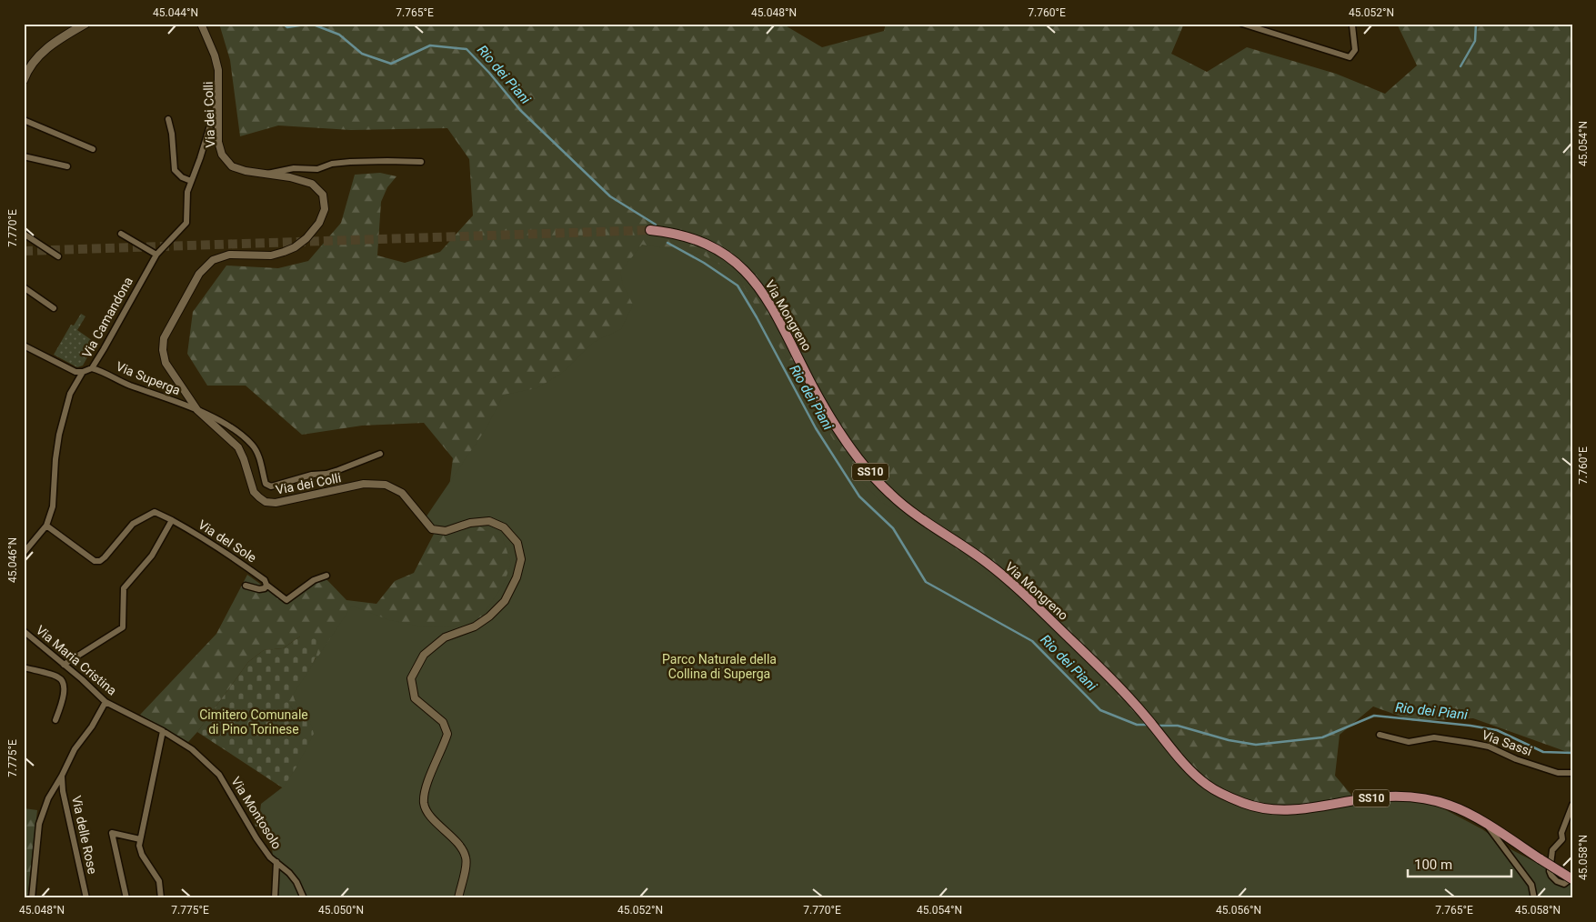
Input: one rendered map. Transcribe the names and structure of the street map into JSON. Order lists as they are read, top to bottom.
{
  "streets": {
    "main road": ["Via Mongreno", "SS10"],
    "street": [
      "Via dei Colli",
      "Via Camandona",
      "Via Superga",
      "Via del Sole",
      "Via Maria Cristina",
      "Via Sassi",
      "Via Montosolo",
      "Via delle Rose"
    ]
  },
  "crossings": [
    ["Via dei Colli", "Via Camandona"],
    ["Via dei Colli", "Via Superga"],
    ["Via Camandona", "Via Superga"],
    ["Via Camandona", "Via del Sole"],
    ["Via Maria Cristina", "Via Montosolo"]
  ],
  "water": ["Rio dei Piani"],
  "parks": ["Parco Naturale della Collina di Superga", "Cimitero Comunale di Pino Torinese"],
  "scale_bar": "100 m",
  "coordinates": [
    "45.044°N",
    "7.765°E",
    "45.048°N",
    "7.760°E",
    "45.052°N",
    "45.054°N",
    "7.770°E",
    "45.046°N",
    "7.775°E",
    "45.058°N",
    "45.050°N",
    "45.056°N"
  ]
}
